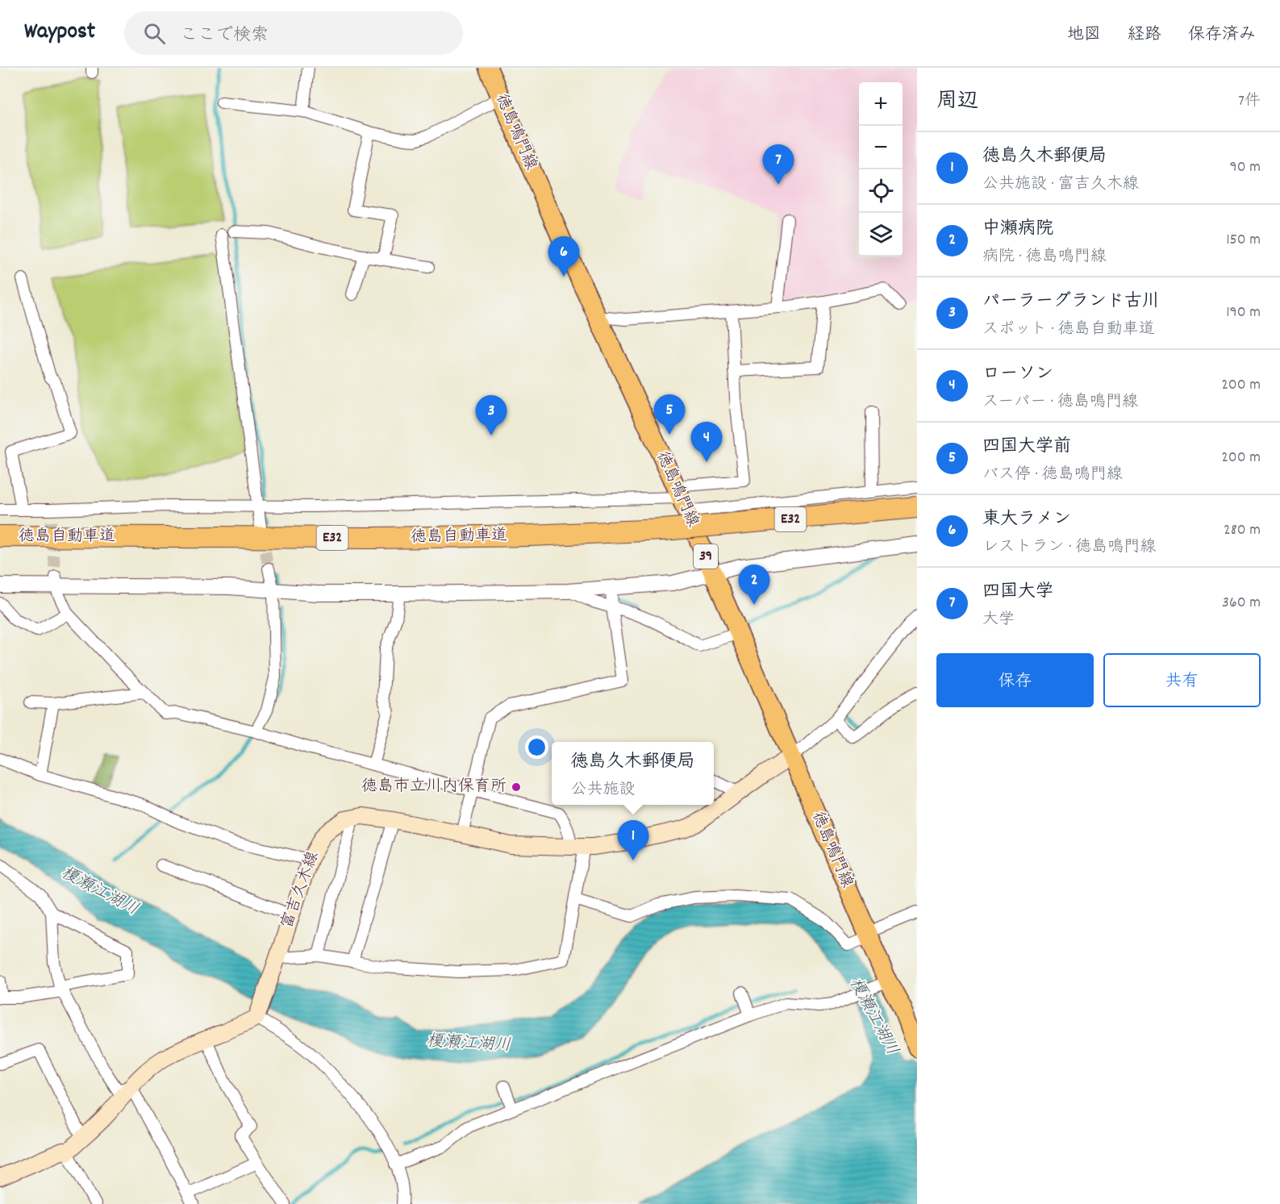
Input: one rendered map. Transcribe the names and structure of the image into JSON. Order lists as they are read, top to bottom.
{
  "streets": {
    "highway": ["E32", "徳島自動車道"],
    "main road": ["徳島鳴門線", "39", "富吉久木線"]
  },
  "crossings": [
    ["徳島鳴門線", "富吉久木線"]
  ],
  "water": ["榎瀬江湖川"],
  "places": ["徳島市立川内保育所"],
  "page": {
    "header": "Waypost",
    "search": "ここで検索",
    "nav": ["地図", "経路", "保存済み"],
    "heading": ["周辺", "7件"],
    "map_buttons": ["+", "−"],
    "list": [
      {
        "mark": "1",
        "name": "徳島久木郵便局",
        "note": "公共施設 · 富吉久木線",
        "value": "90 m"
      },
      {
        "mark": "2",
        "name": "中瀬病院",
        "note": "病院 · 徳島鳴門線",
        "value": "150 m"
      },
      {
        "mark": "3",
        "name": "パーラーグランド古川",
        "note": "スポット · 徳島自動車道",
        "value": "190 m"
      },
      {
        "mark": "4",
        "name": "ローソン",
        "note": "スーパー · 徳島鳴門線",
        "value": "200 m"
      },
      {
        "mark": "5",
        "name": "四国大学前",
        "note": "バス停 · 徳島鳴門線",
        "value": "200 m"
      },
      {
        "mark": "6",
        "name": "東大ラメン",
        "note": "レストラン · 徳島鳴門線",
        "value": "280 m"
      },
      {
        "mark": "7",
        "name": "四国大学",
        "note": "大学",
        "value": "360 m"
      }
    ],
    "pins": [
      "7",
      "6",
      "5",
      "3",
      "4",
      "2",
      "1"
    ],
    "buttons": ["保存", "共有"],
    "popup": ["徳島久木郵便局", "公共施設"]
  }
}
